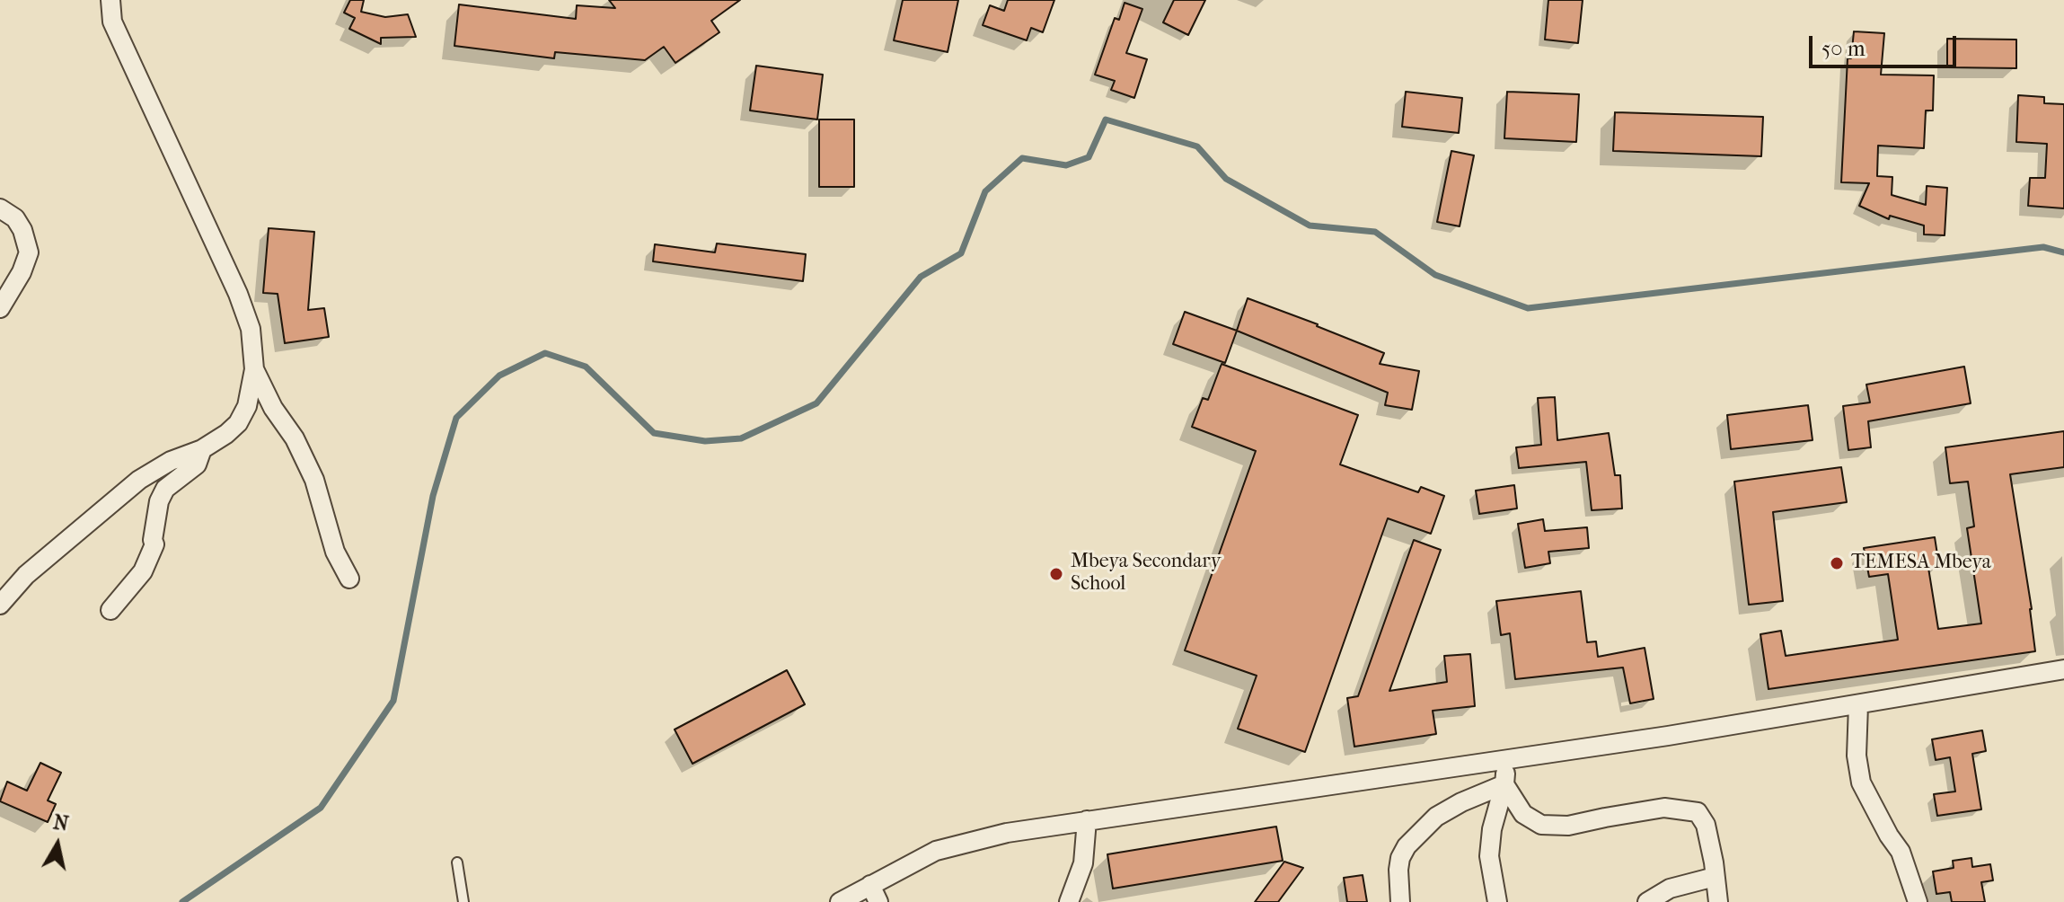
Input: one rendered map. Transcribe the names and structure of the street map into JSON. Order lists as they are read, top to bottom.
{
  "places": ["TEMESA Mbeya", "Mbeya Secondary School"],
  "scale_bar": "50 m",
  "north": "top"
}
